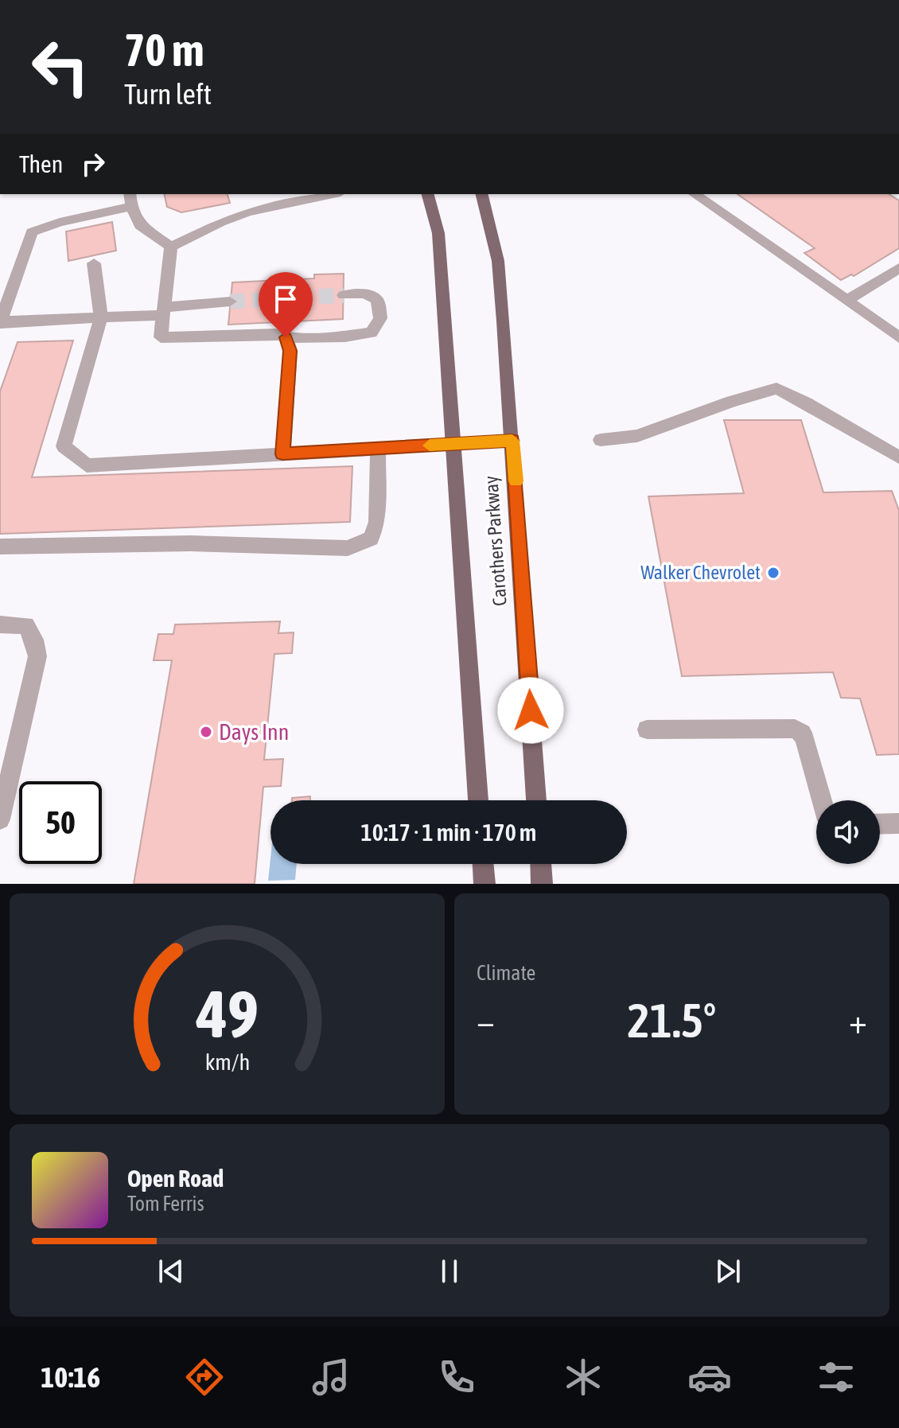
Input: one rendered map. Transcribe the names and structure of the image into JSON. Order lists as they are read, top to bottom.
{
  "streets": {
    "main road": ["Carothers Parkway"]
  },
  "places": ["Walker Chevrolet", "Days Inn"],
  "page": {
    "turn": ["70 m", "Turn left"],
    "then": "Then",
    "limit": "50",
    "trip": "10:17 · 1 min · 170 m",
    "tile": "Climate",
    "heat": ["−", "21.5°", "+"],
    "song": ["Open Road", "Tom Ferris"],
    "tabs": "10:16",
    "gauge": ["49", "km/h"]
  }
}
